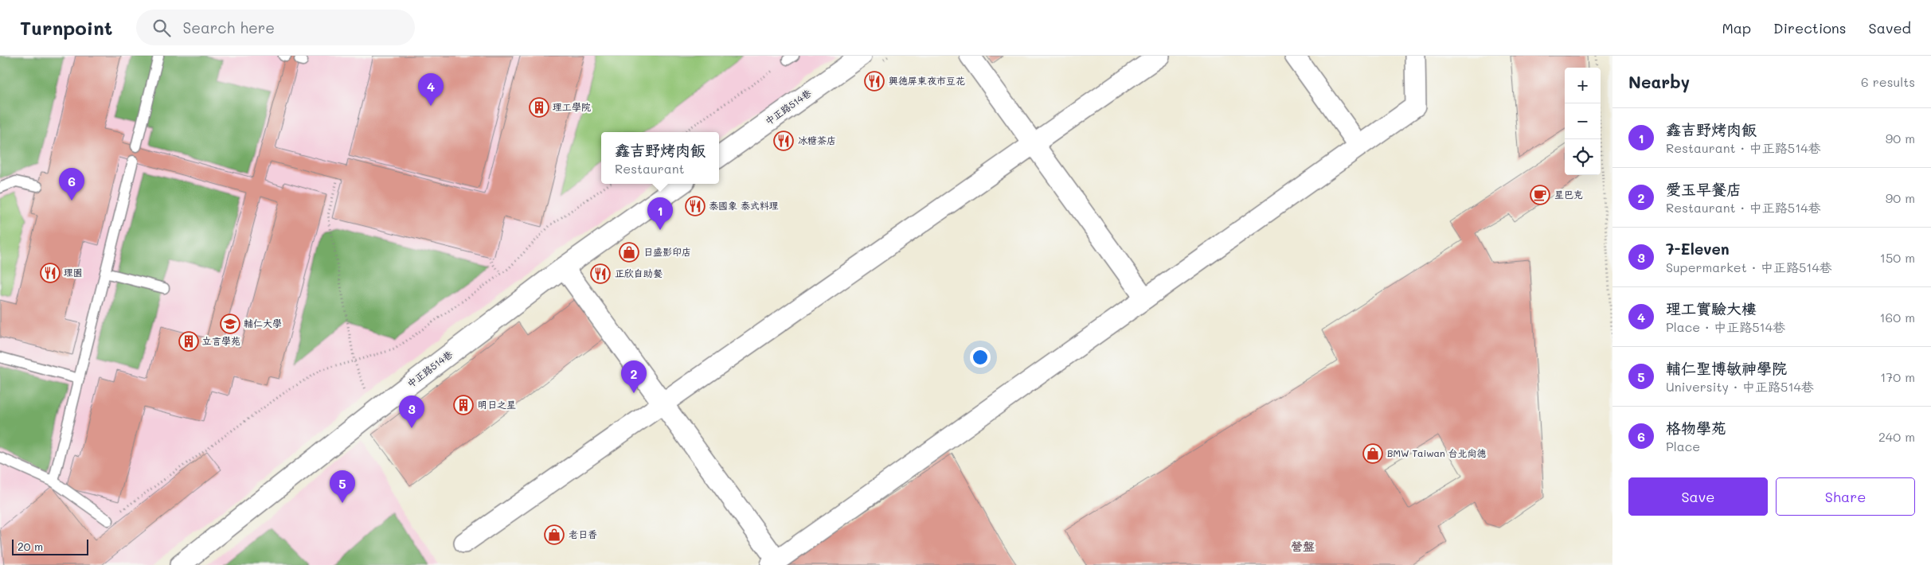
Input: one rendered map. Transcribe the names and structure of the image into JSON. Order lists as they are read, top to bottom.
{
  "streets": {
    "street": ["中正路514巷"]
  },
  "districts": ["營盤"],
  "places": {
    "restaurant": [
      "興德屏東夜市豆花",
      "冰糖茶店",
      "泰國象 泰式料理",
      "理園",
      "正欣自助餐"
    ],
    "building": ["理工學院", "立言學苑", "明日之星"],
    "cafe": ["星巴克"],
    "shop": ["日盛影印店", "BMW Taiwan 台北尚德", "老日香"],
    "school or university": ["輔仁大學"]
  },
  "scale_bar": "20 m",
  "page": {
    "header": "Turnpoint",
    "search": "Search here",
    "nav": ["Map", "Directions", "Saved"],
    "heading": ["Nearby", "6 results"],
    "map_buttons": ["+", "−"],
    "pins": [
      "4",
      "6",
      "1",
      "2",
      "3",
      "5"
    ],
    "list": [
      {
        "mark": "1",
        "name": "鑫吉野烤肉飯",
        "note": "Restaurant · 中正路514巷",
        "value": "90 m"
      },
      {
        "mark": "2",
        "name": "愛玉早餐店",
        "note": "Restaurant · 中正路514巷",
        "value": "90 m"
      },
      {
        "mark": "3",
        "name": "7-Eleven",
        "note": "Supermarket · 中正路514巷",
        "value": "150 m"
      },
      {
        "mark": "4",
        "name": "理工實驗大樓",
        "note": "Place · 中正路514巷",
        "value": "160 m"
      },
      {
        "mark": "5",
        "name": "輔仁聖博敏神學院",
        "note": "University · 中正路514巷",
        "value": "170 m"
      },
      {
        "mark": "6",
        "name": "格物學苑",
        "note": "Place",
        "value": "240 m"
      }
    ],
    "popup": ["鑫吉野烤肉飯", "Restaurant"],
    "buttons": ["Save", "Share"],
    "scale": "20 m"
  }
}
